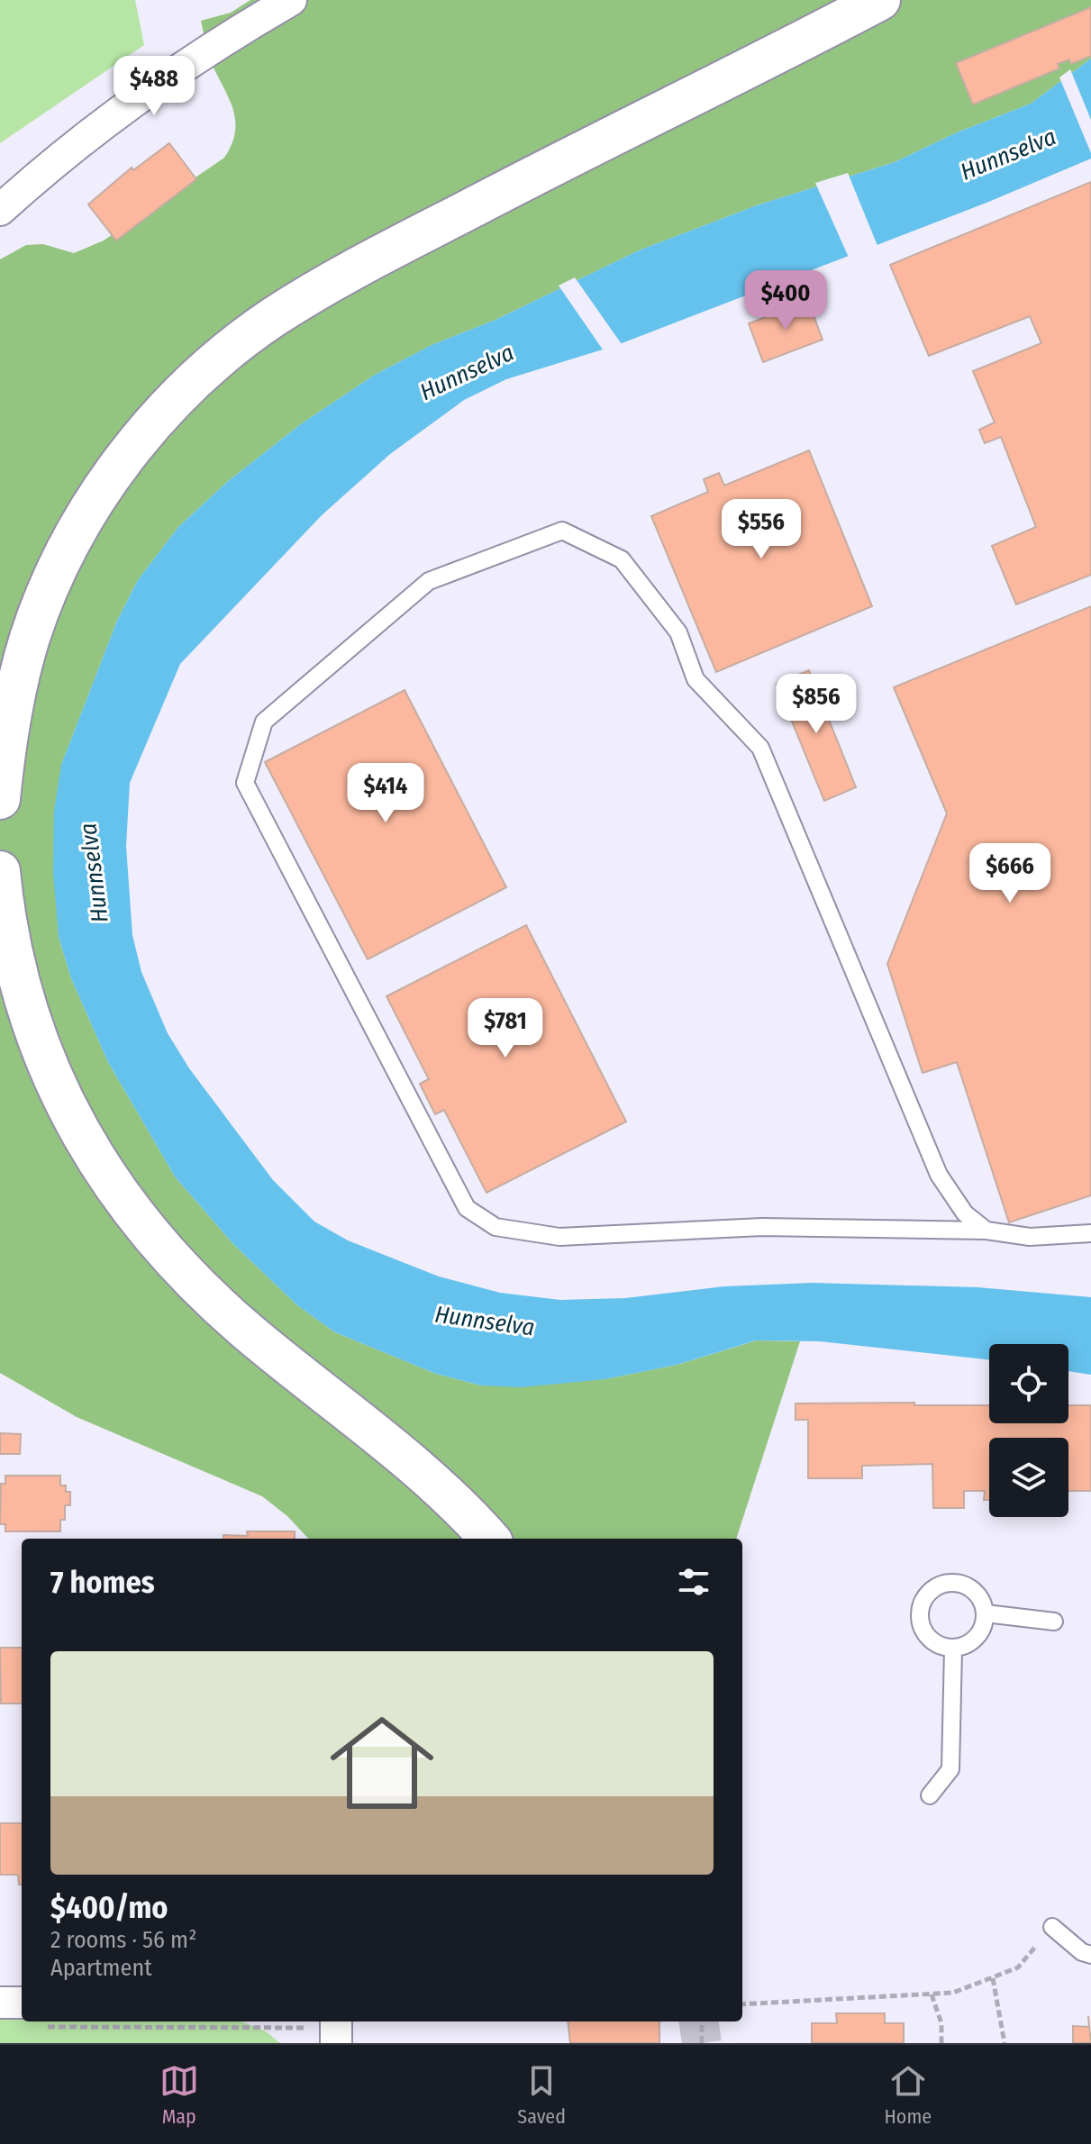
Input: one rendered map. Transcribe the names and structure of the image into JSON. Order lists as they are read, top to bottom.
{
  "water": ["Hunnselva"],
  "page": {
    "price": [
      "$488",
      "$400",
      "$556",
      "$856",
      "$414",
      "$666",
      "$781"
    ],
    "heading": "7 homes",
    "list": [
      {
        "name": "$400/mo",
        "note": "2 rooms · 56 m² · Apartment"
      }
    ],
    "tabs": ["Map", "Saved", "Home"]
  }
}
